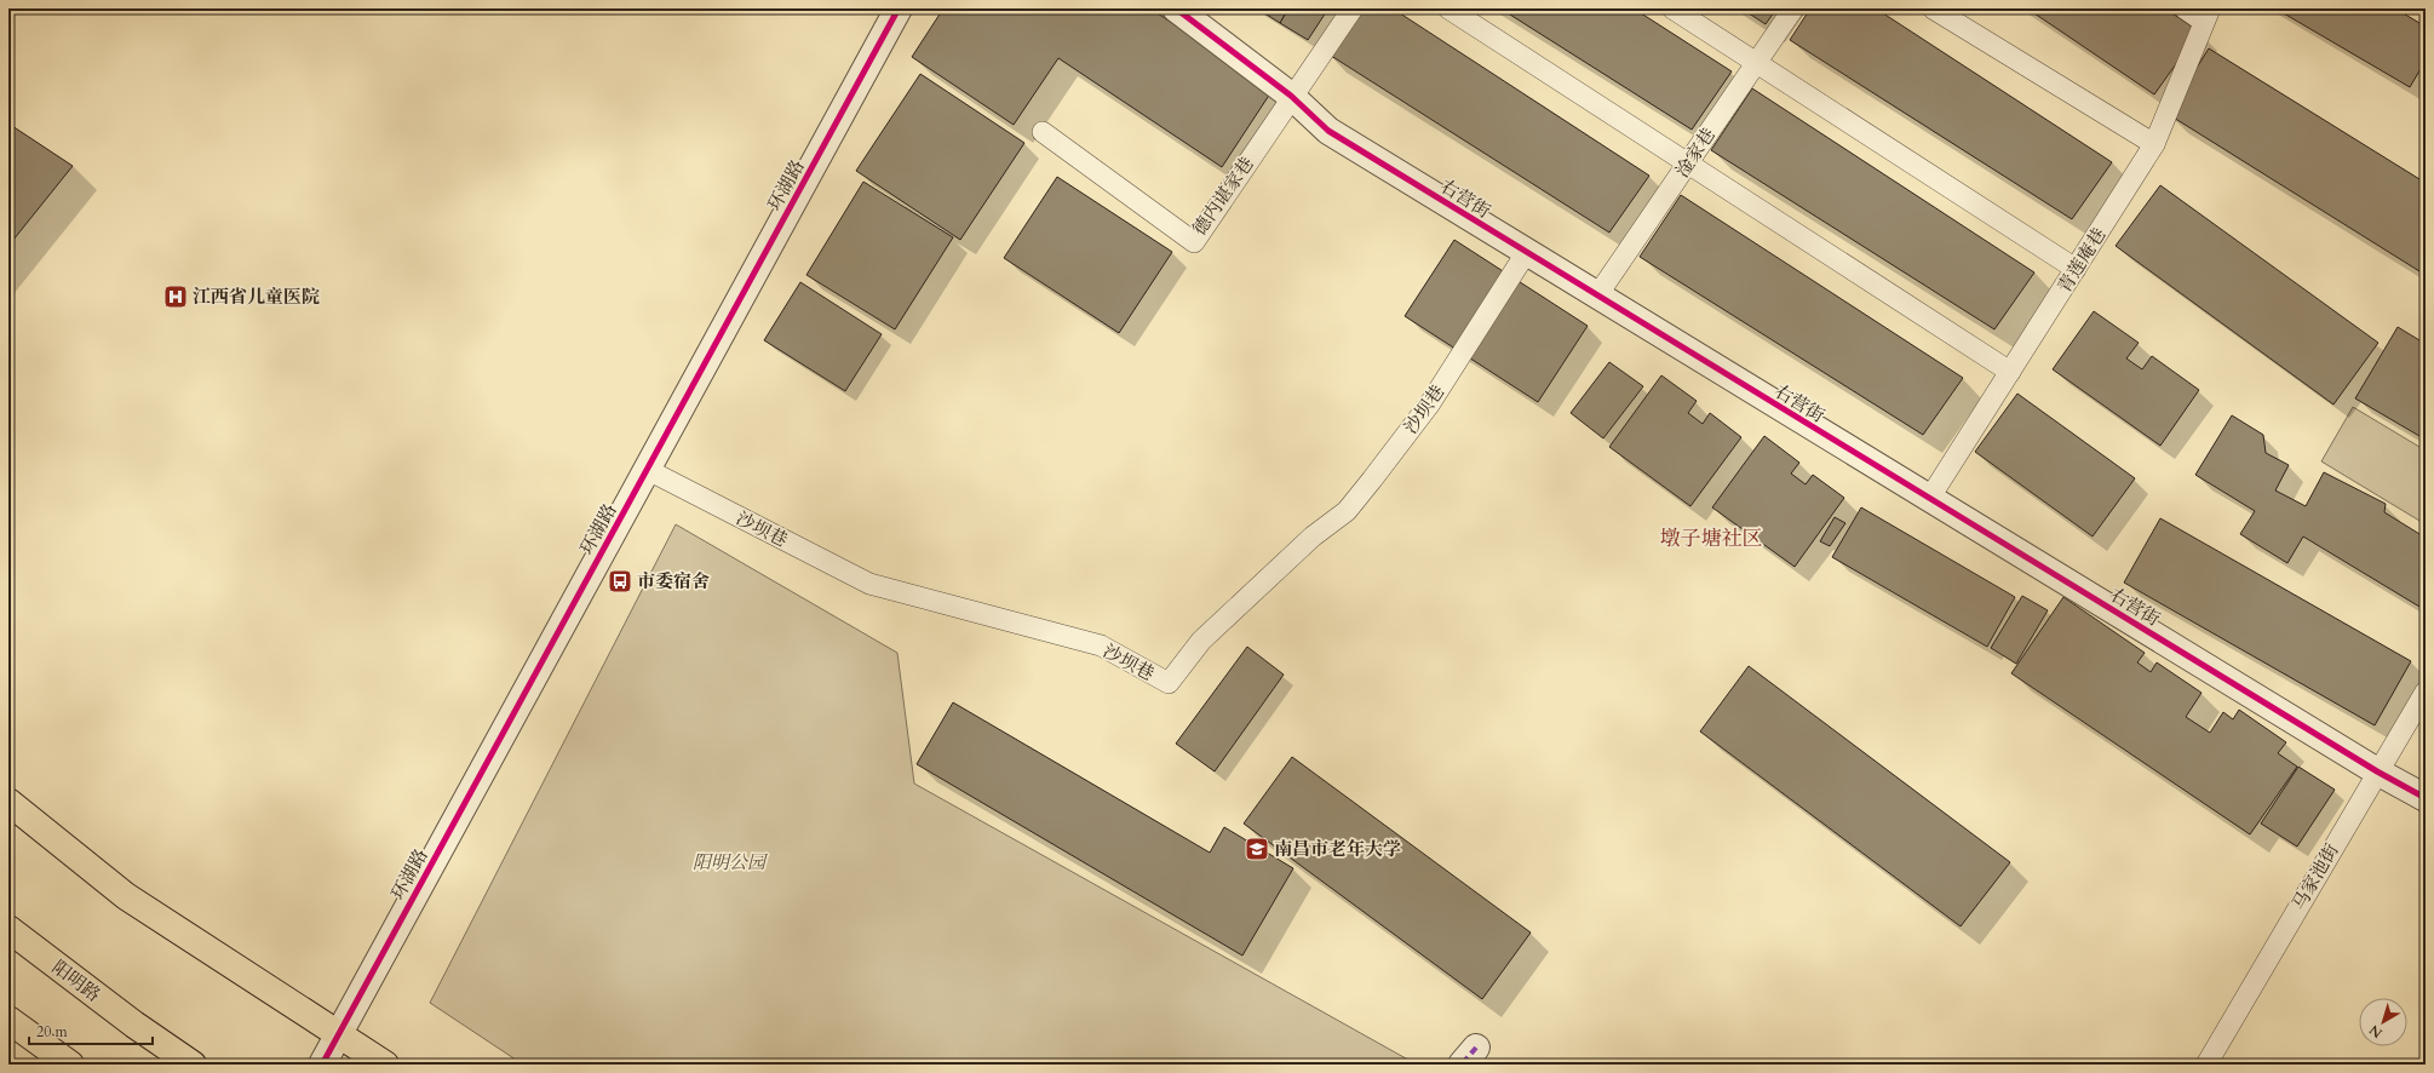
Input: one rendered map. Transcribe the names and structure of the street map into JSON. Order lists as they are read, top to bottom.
{
  "streets": {
    "main road": ["阳明路"],
    "street": ["环湖路", "右营街"],
    "lane": [
      "淦家巷",
      "德内谌家巷",
      "青莲庵巷",
      "沙坝巷",
      "马家池街"
    ]
  },
  "crossings": [
    ["淦家巷", "右营街"],
    ["环湖路", "沙坝巷"],
    ["德内谌家巷", "右营街"],
    ["右营街", "青莲庵巷"],
    ["右营街", "沙坝巷"],
    ["右营街", "马家池街"]
  ],
  "districts": ["墩子塘社区"],
  "parks": ["阳明公园"],
  "places": {
    "hospital": ["江西省儿童医院"],
    "bus stop": ["市委宿舍"],
    "school or university": ["南昌市老年大学"]
  },
  "scale_bar": "20 m",
  "north": "bottom left"
}
